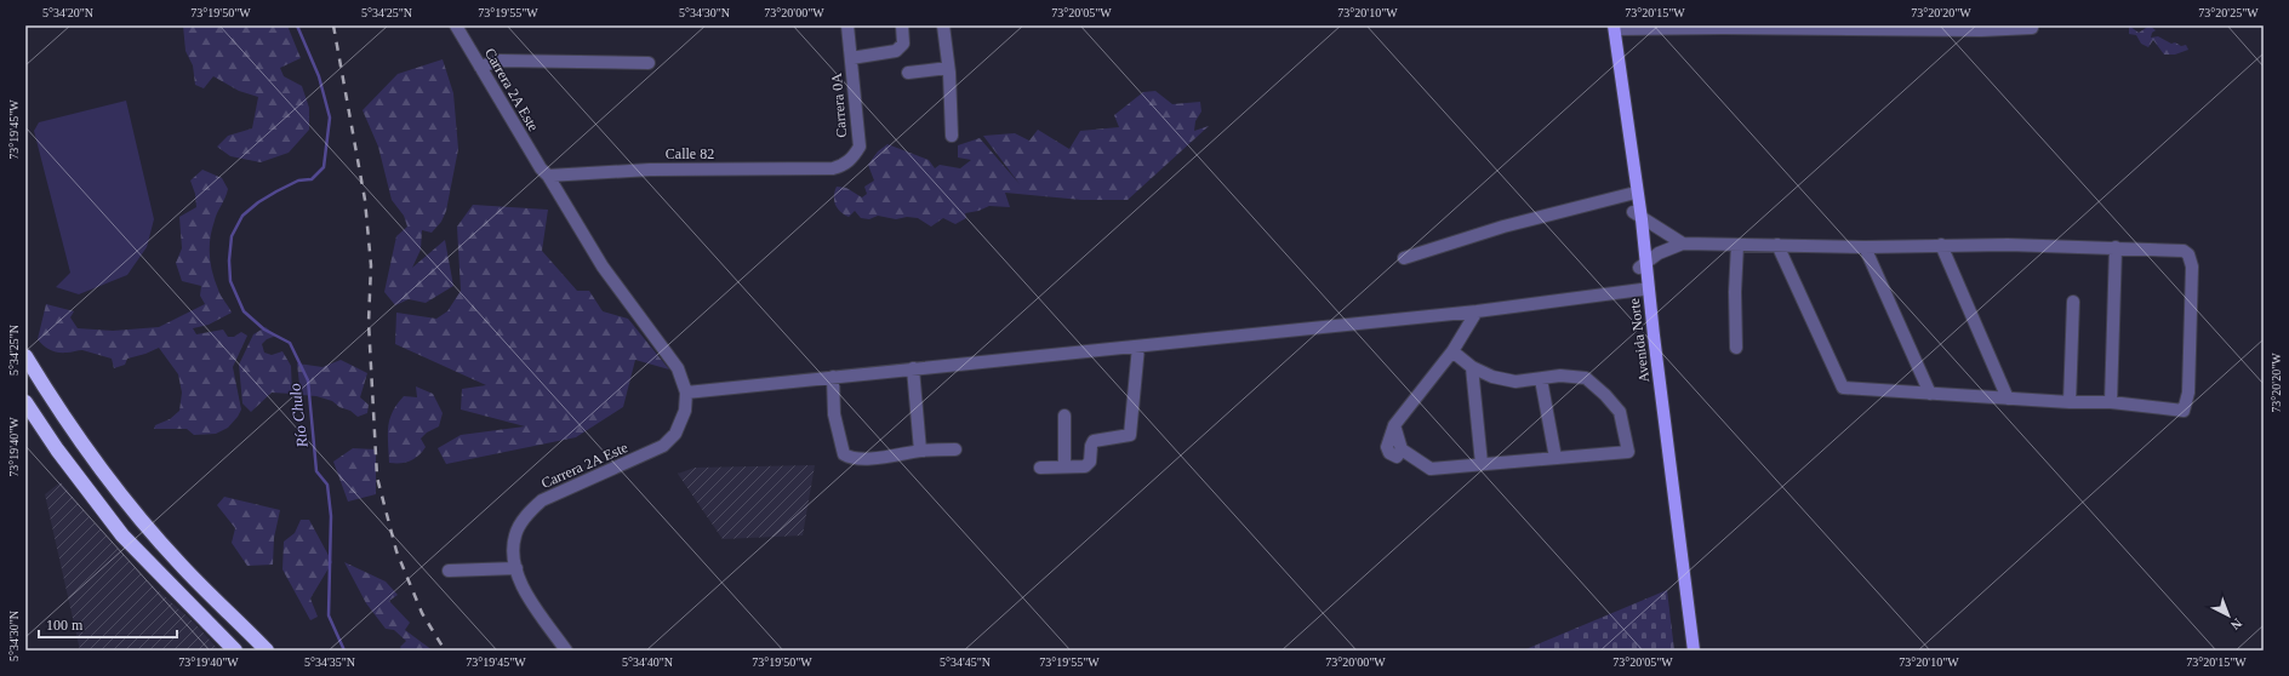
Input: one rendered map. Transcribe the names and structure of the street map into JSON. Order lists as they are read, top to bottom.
{
  "streets": {
    "main road": ["Avenida Norte"],
    "street": ["Carrera 2A Este", "Carrera 0A", "Calle 82"]
  },
  "crossings": [
    ["Carrera 2A Este", "Calle 82"],
    ["Carrera 0A", "Calle 82"]
  ],
  "water": ["Río Chulo"],
  "scale_bar": "100 m",
  "north": "bottom right",
  "coordinates": [
    "5°34'20\"N",
    "73°19'50\"W",
    "5°34'25\"N",
    "73°19'55\"W",
    "5°34'30\"N",
    "73°20'00\"W",
    "73°20'05\"W",
    "73°20'10\"W",
    "73°20'15\"W",
    "73°20'20\"W",
    "73°20'25\"W",
    "73°19'45\"W",
    "73°19'40\"W",
    "5°34'35\"N",
    "5°34'40\"N",
    "5°34'45\"N"
  ]
}
